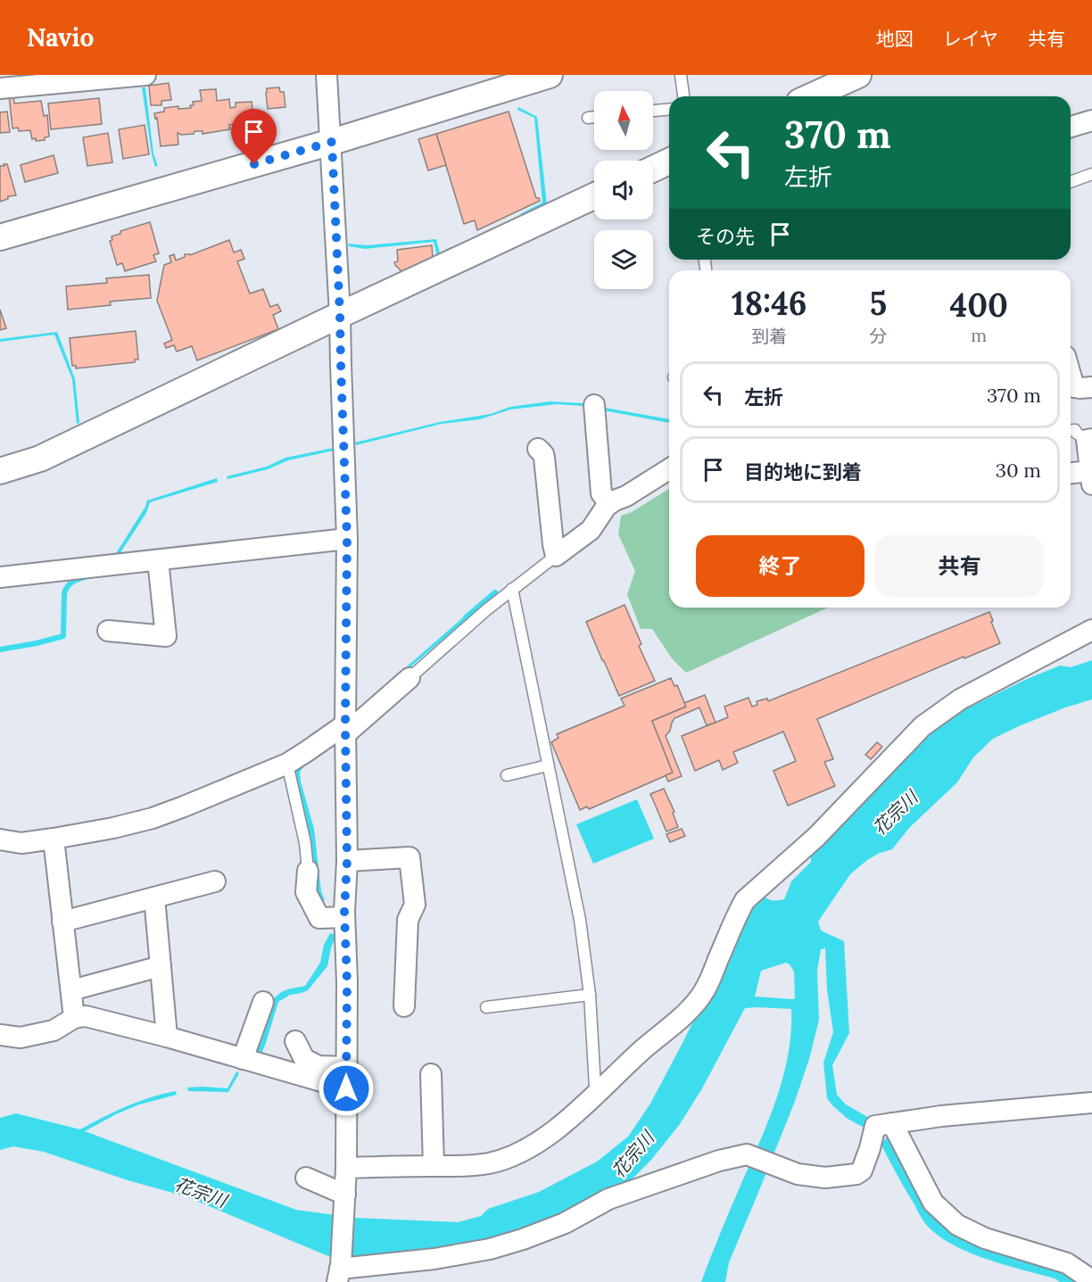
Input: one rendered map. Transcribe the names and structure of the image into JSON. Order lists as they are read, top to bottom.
{
  "water": ["花宗川"],
  "north": "top",
  "page": {
    "header": "Navio",
    "nav": ["地図", "レイヤ", "共有"],
    "turn": ["370 m", "左折"],
    "then": "その先",
    "eta": [
      "18:46",
      "到着",
      "5",
      "分",
      "400",
      "m"
    ],
    "list": [
      {
        "name": "左折",
        "value": "370 m"
      },
      {
        "name": "目的地に到着",
        "value": "30 m"
      }
    ],
    "buttons": ["終了", "共有"]
  }
}
